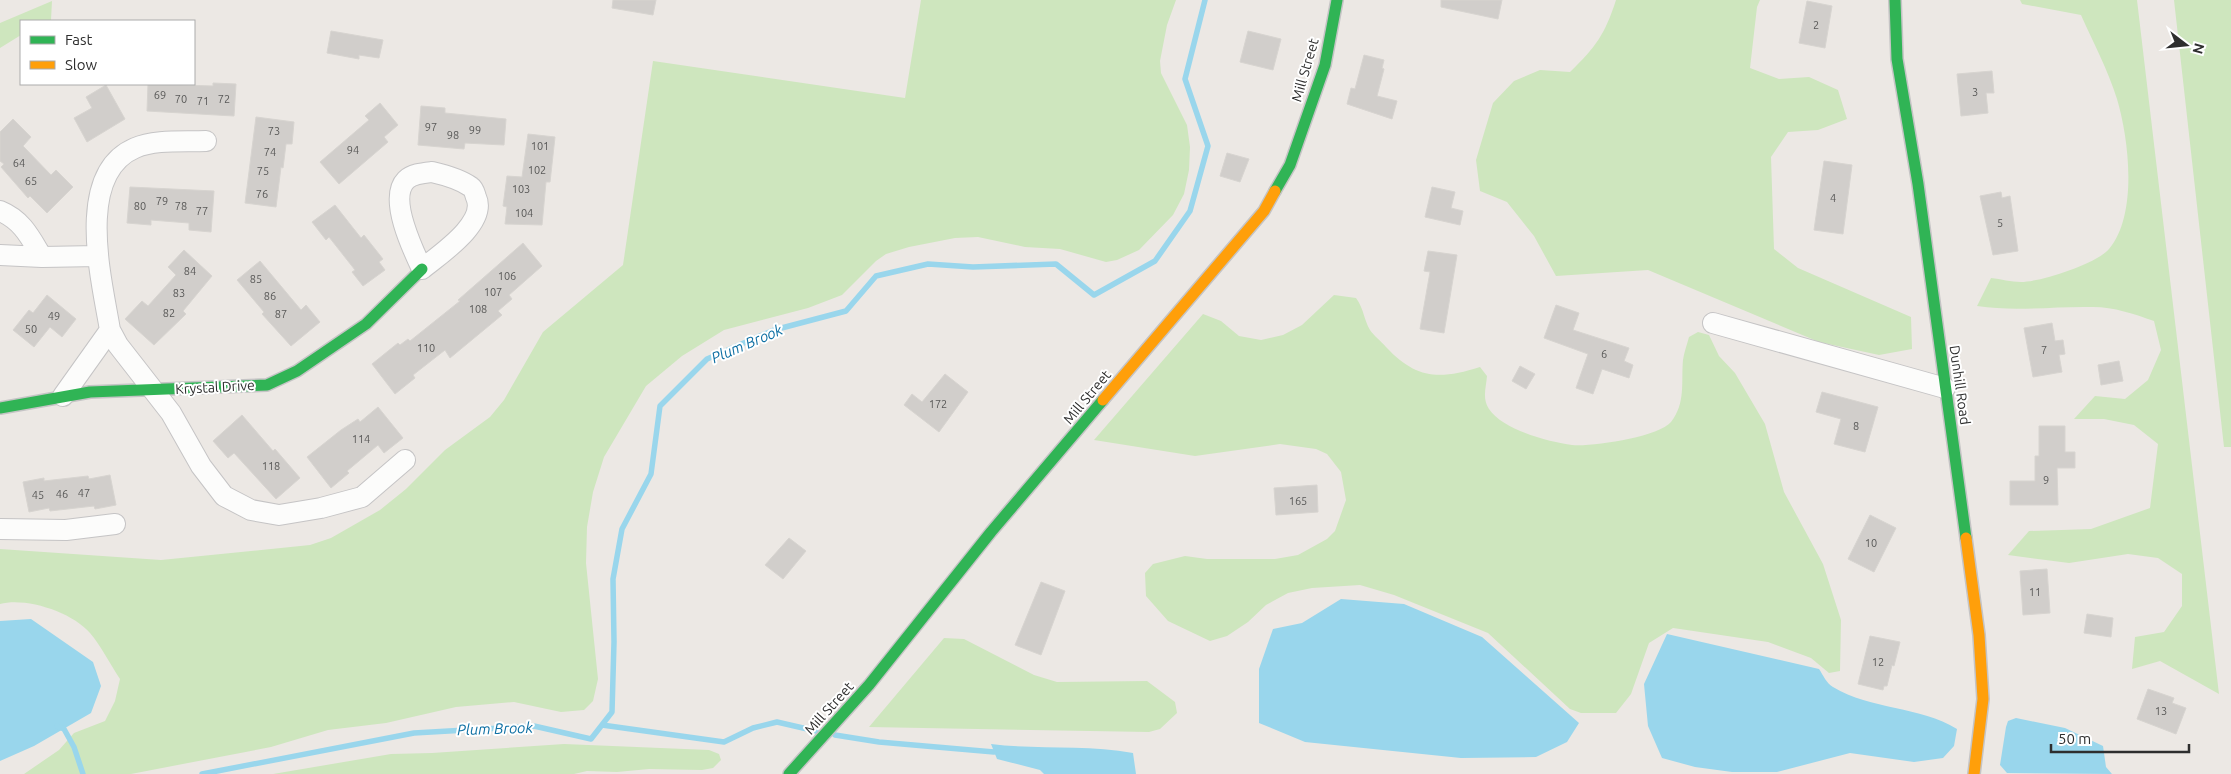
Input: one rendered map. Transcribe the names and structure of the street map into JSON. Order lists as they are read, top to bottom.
{
  "streets": {
    "street": ["Mill Street", "Dunhill Road", "Krystal Drive"]
  },
  "water": ["Plum Brook"],
  "house_numbers": [
    "2",
    "3",
    "69",
    "70",
    "72",
    "71",
    "97",
    "99",
    "73",
    "98",
    "101",
    "94",
    "74",
    "64",
    "102",
    "75",
    "65",
    "103",
    "76",
    "4",
    "79",
    "80",
    "78",
    "77",
    "104",
    "5",
    "84",
    "106",
    "85",
    "107",
    "83",
    "86",
    "108",
    "82",
    "87",
    "49",
    "50",
    "110",
    "7",
    "6",
    "172",
    "8",
    "114",
    "118",
    "9",
    "47",
    "46",
    "45",
    "165",
    "10",
    "11",
    "12",
    "13"
  ],
  "legend": ["Fast", "Slow"],
  "scale_bar": "50 m",
  "north": "right"
}
